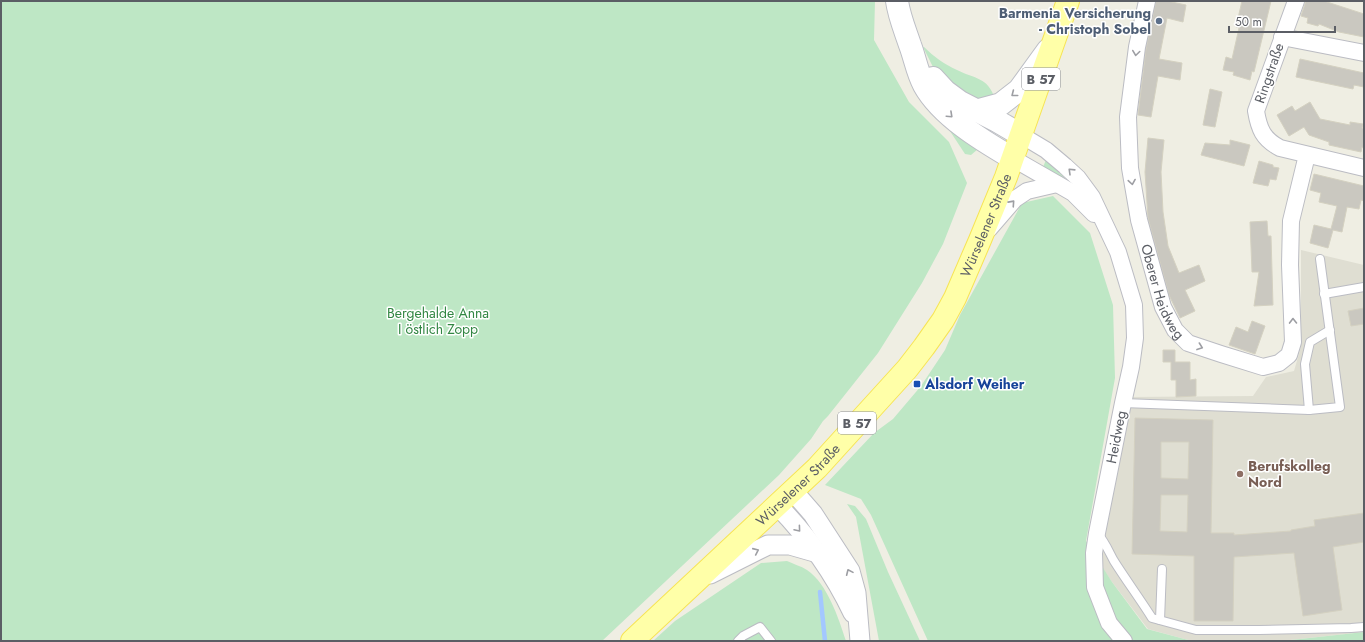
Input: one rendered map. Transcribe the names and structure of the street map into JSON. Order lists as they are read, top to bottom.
{
  "streets": {
    "main road": ["B 57", "Würselener Straße"],
    "street": ["Ringstraße", "Oberer Heidweg", "Heidweg"]
  },
  "crossings": [
    ["Ringstraße", "Oberer Heidweg"],
    ["B 57", "Würselener Straße"],
    ["B 57", "Heidweg"],
    ["Würselener Straße", "Heidweg"]
  ],
  "parks": ["Bergehalde Anna I östlich Zopp"],
  "places": {
    "other": ["Barmenia Versicherung - Christoph Sobel", "Berufskolleg Nord"],
    "transit": ["Alsdorf Weiher"]
  },
  "scale_bar": "50 m"
}
